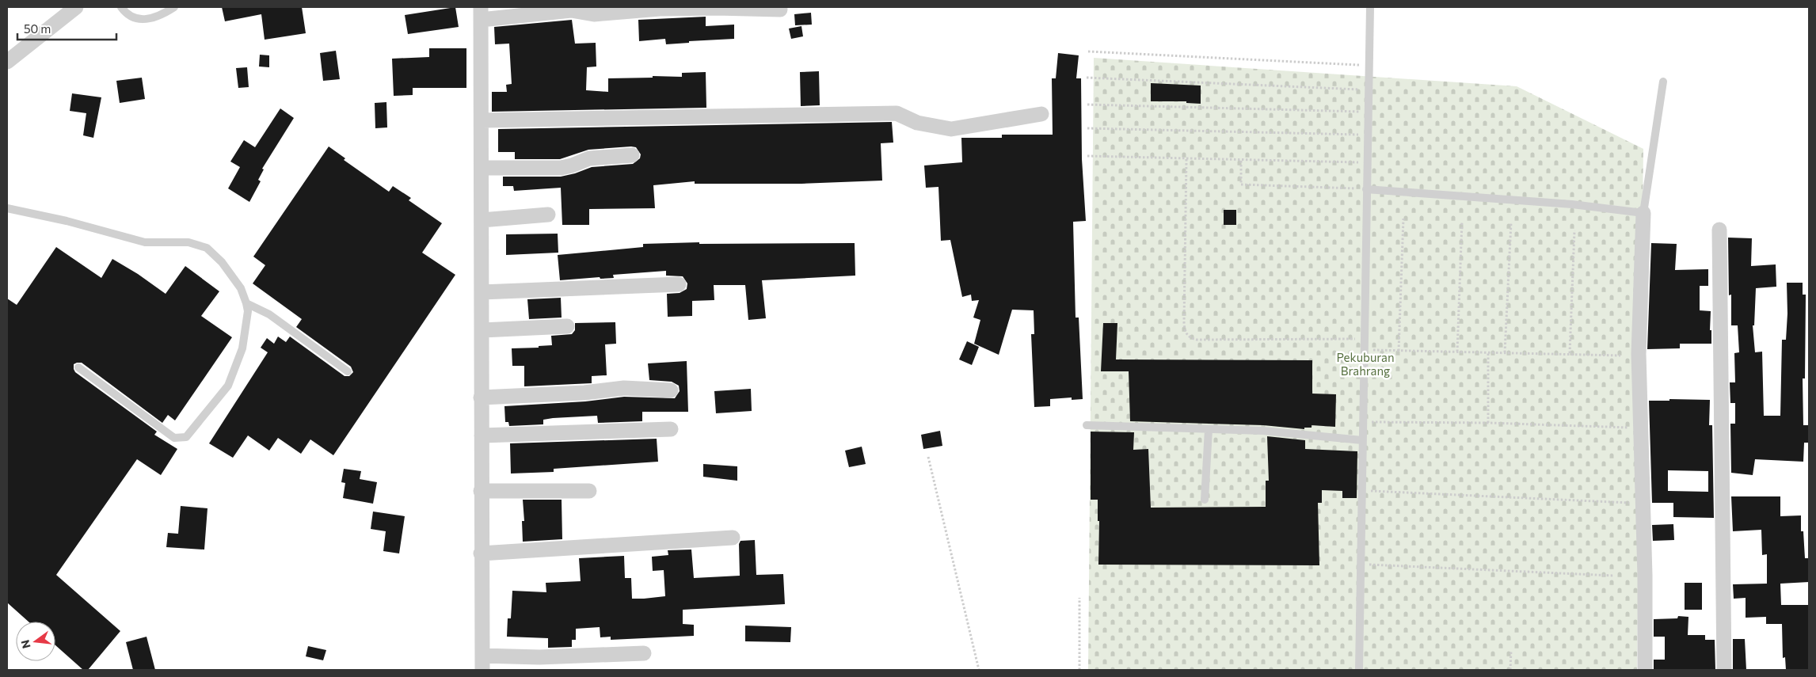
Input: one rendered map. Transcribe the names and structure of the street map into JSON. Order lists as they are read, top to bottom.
{
  "parks": ["Pekuburan Brahrang"],
  "scale_bar": "50 m",
  "north": "left"
}
